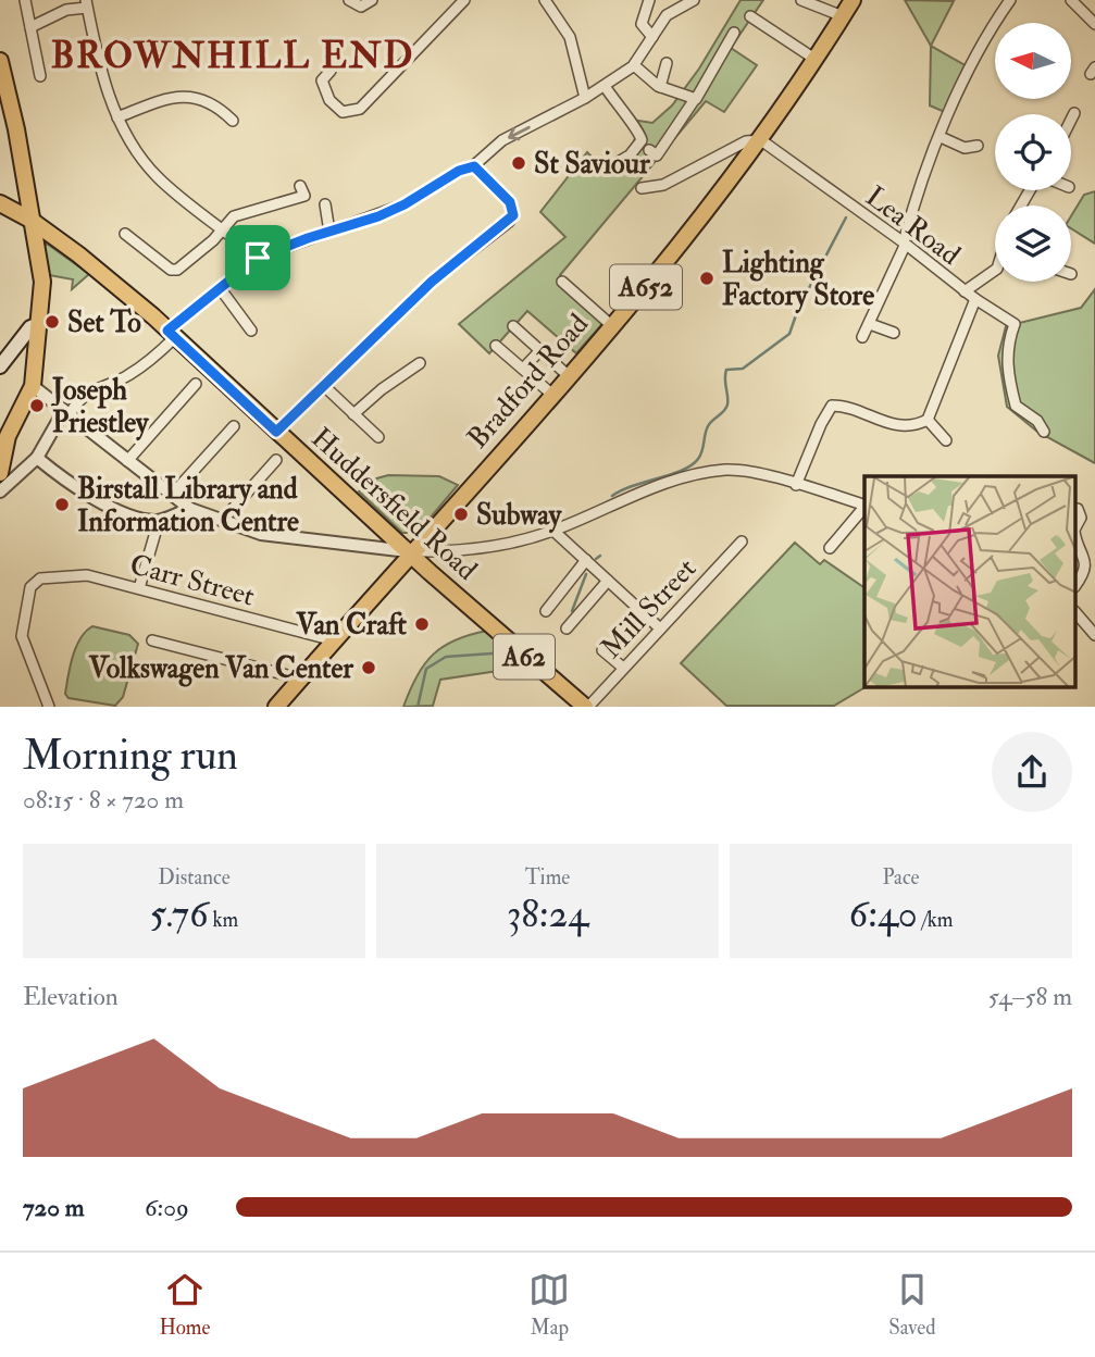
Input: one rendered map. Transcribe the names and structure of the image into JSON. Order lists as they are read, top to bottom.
{
  "streets": {
    "main road": [
      "A652",
      "Bradford Road",
      "Huddersfield Road",
      "A62"
    ],
    "street": ["Lea Road", "Carr Street", "Mill Street"]
  },
  "crossings": [
    ["Lea Road", "Bradford Road"],
    ["Bradford Road", "Huddersfield Road"],
    ["Bradford Road", "Carr Street"],
    ["Huddersfield Road", "Mill Street"],
    ["Huddersfield Road", "A62"]
  ],
  "districts": ["BROWNHILL END"],
  "places": [
    "St Saviour",
    "Lighting Factory Store",
    "Set To",
    "Joseph Priestley",
    "Birstall Library and Information Centre",
    "Subway",
    "Van Craft",
    "Volkswagen Van Center"
  ],
  "north": "left",
  "page": {
    "heading": ["Morning run", "08:15 · 8 × 720 m"],
    "stats": [
      ["Distance", "5.76 km"],
      ["Time", "38:24"],
      ["Pace", "6:40 /km"]
    ],
    "chart": ["Elevation", "54–58 m"],
    "list": [
      {
        "name": "720 m",
        "note": "6:09"
      }
    ],
    "tabs": ["Home", "Map", "Saved"]
  }
}
